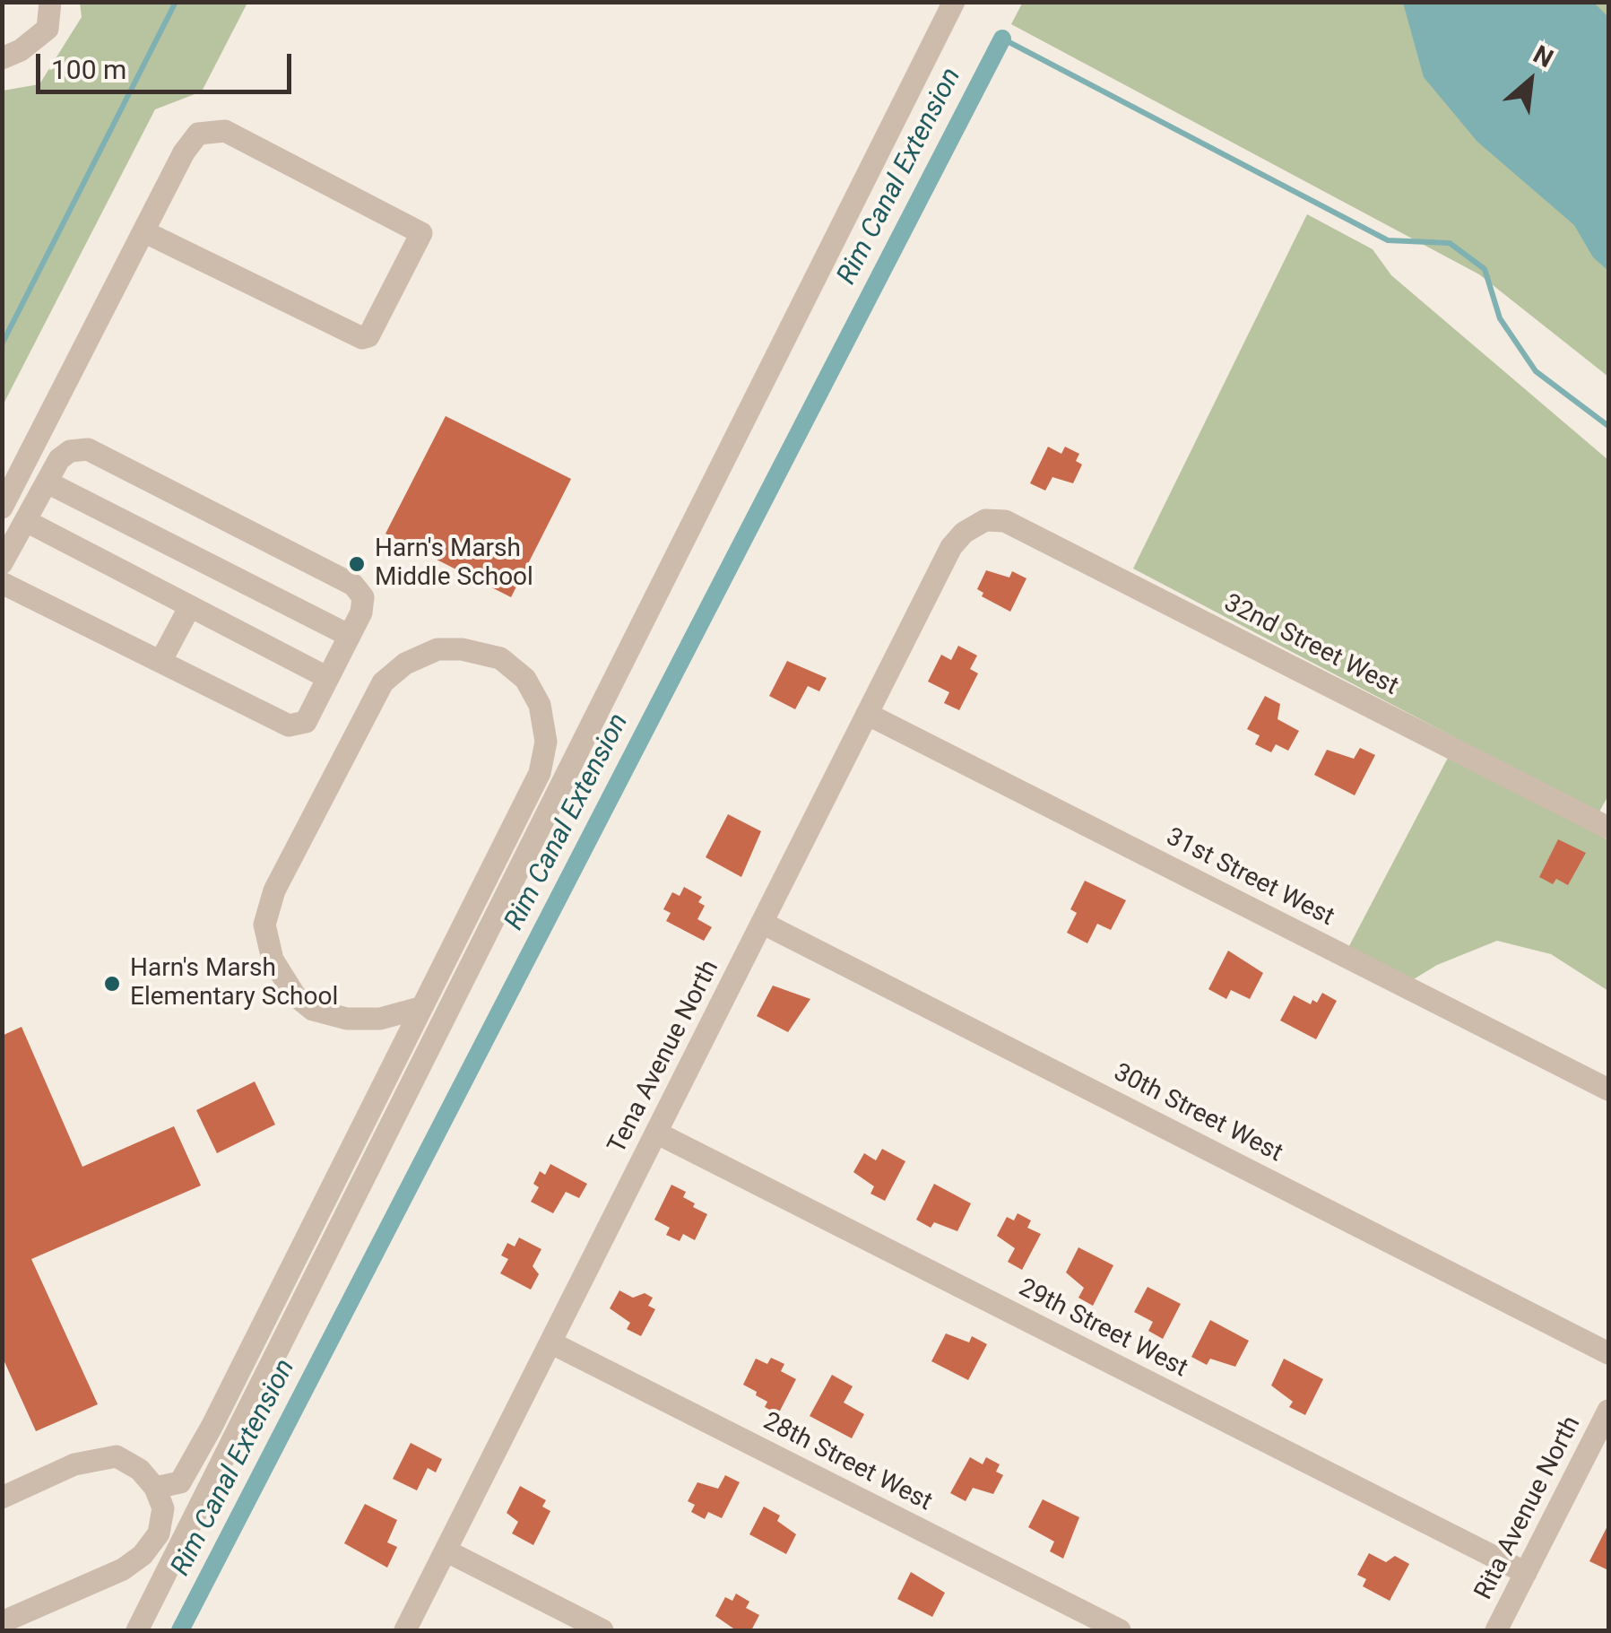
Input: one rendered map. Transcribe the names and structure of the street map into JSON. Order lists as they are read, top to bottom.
{
  "streets": {
    "street": [
      "32nd Street West",
      "31st Street West",
      "Tena Avenue North",
      "30th Street West",
      "29th Street West",
      "28th Street West",
      "Rita Avenue North"
    ]
  },
  "crossings": [
    ["32nd Street West", "Tena Avenue North"],
    ["31st Street West", "Tena Avenue North"],
    ["Tena Avenue North", "30th Street West"],
    ["Tena Avenue North", "29th Street West"],
    ["Tena Avenue North", "28th Street West"],
    ["29th Street West", "Rita Avenue North"]
  ],
  "water": ["Rim Canal Extension"],
  "places": ["Harn's Marsh Middle School", "Harn's Marsh Elementary School"],
  "scale_bar": "100 m",
  "north": "top right"
}
